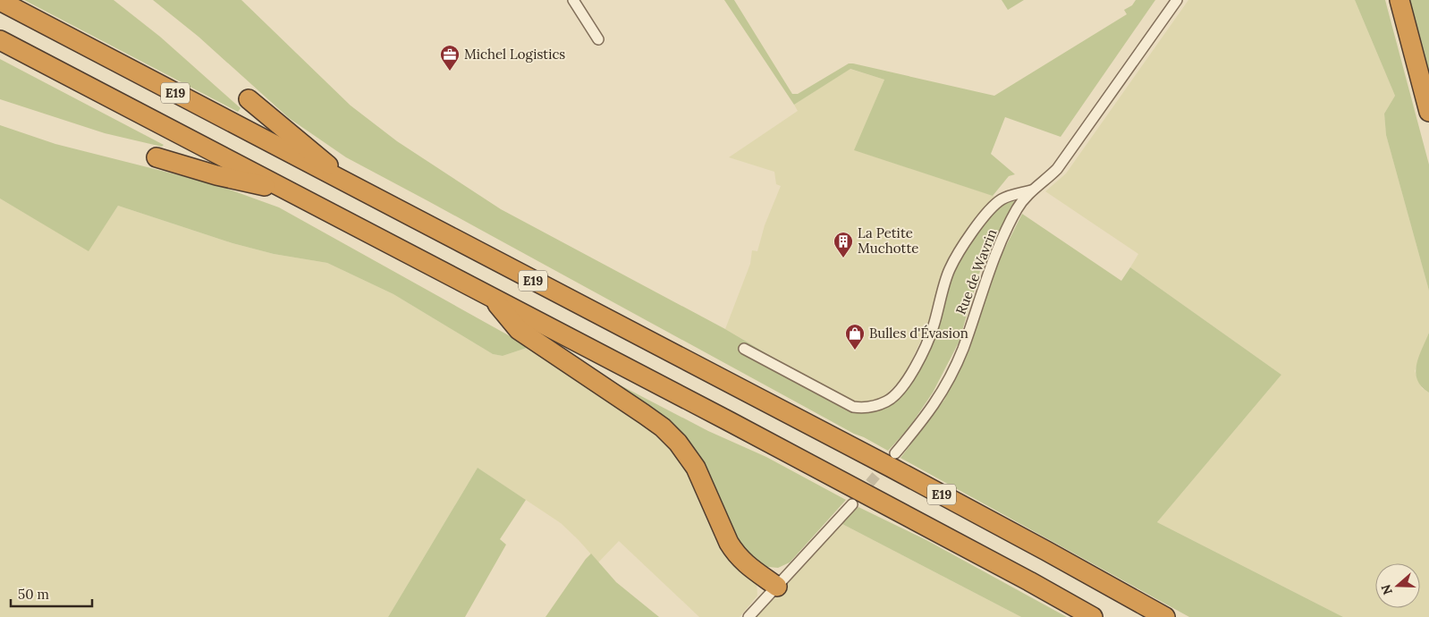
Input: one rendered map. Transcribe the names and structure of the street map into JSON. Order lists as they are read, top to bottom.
{
  "streets": {
    "highway": ["E19"],
    "street": ["Rue de Wavrin"]
  },
  "places": {
    "office": ["Michel Logistics"],
    "building": ["La Petite Muchotte"],
    "shop": ["Bulles d'Évasion"]
  },
  "scale_bar": "50 m",
  "north": "left"
}
